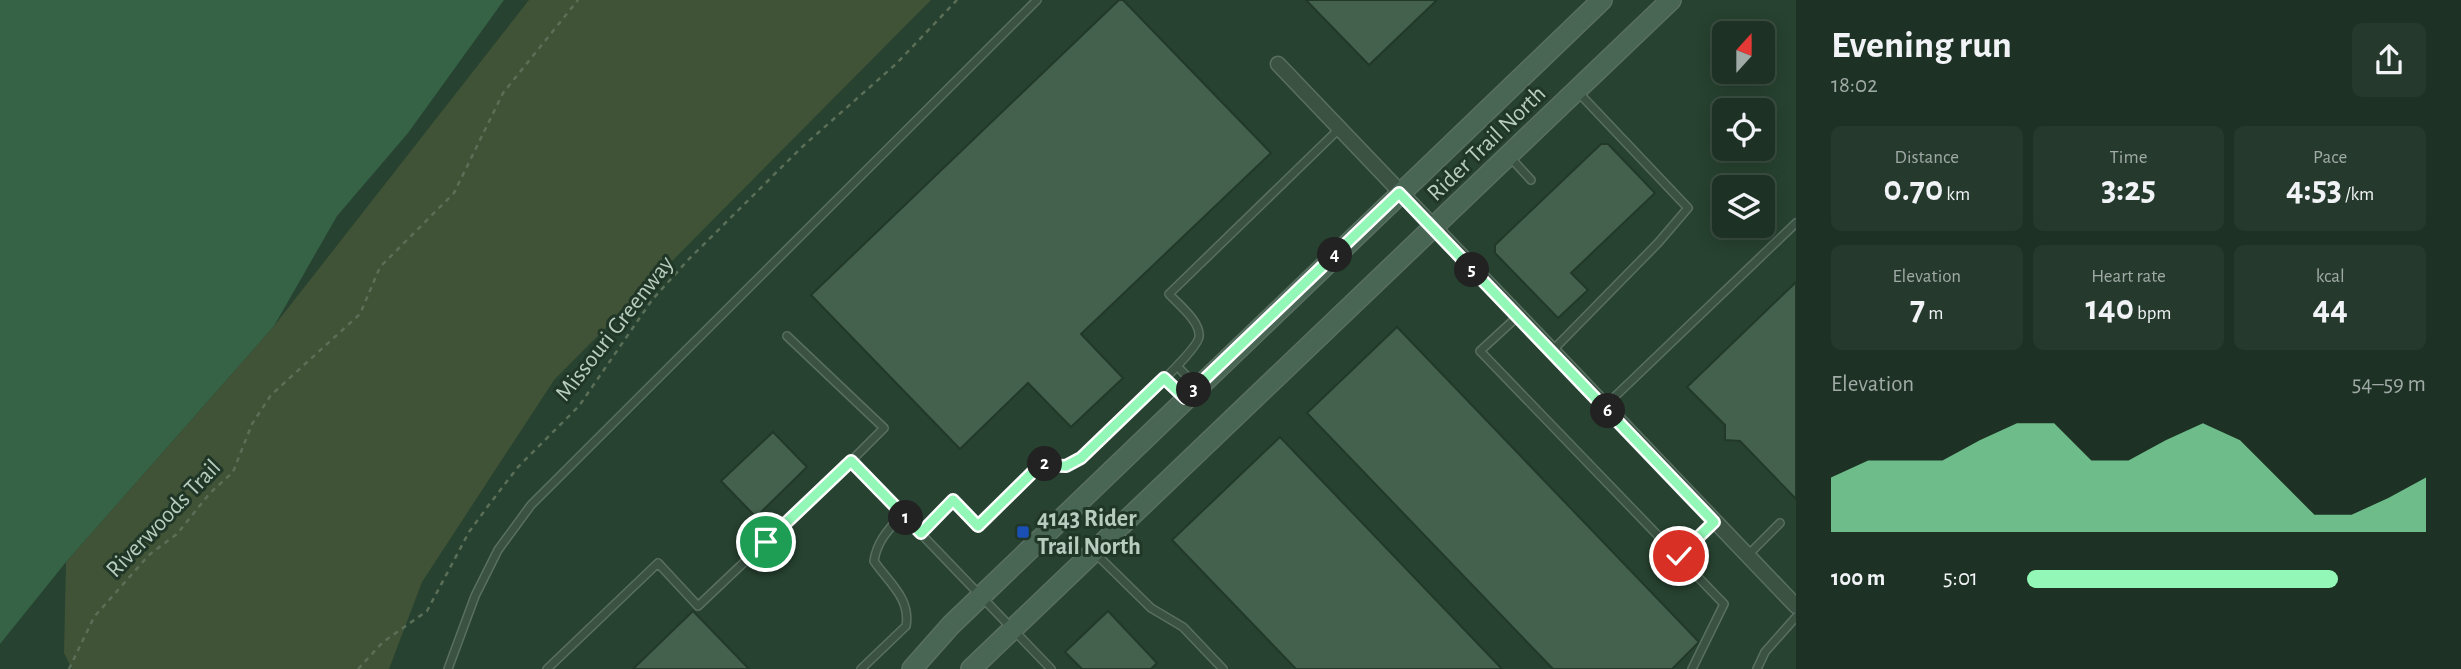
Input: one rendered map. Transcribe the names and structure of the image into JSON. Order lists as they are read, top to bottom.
{
  "streets": {
    "street": ["Rider Trail North"],
    "path": ["Missouri Greenway", "Riverwoods Trail"]
  },
  "places": {
    "transit": ["4143 Rider Trail North"]
  },
  "north": "top",
  "page": {
    "heading": ["Evening run", "18:02"],
    "stats": [
      ["Distance", "0.70 km"],
      ["Time", "3:25"],
      ["Pace", "4:53 /km"],
      ["Elevation", "7 m"],
      ["Heart rate", "140 bpm"],
      ["kcal", "44"]
    ],
    "pins": [
      "4",
      "5",
      "3",
      "6",
      "2",
      "1"
    ],
    "chart": ["Elevation", "54–59 m"],
    "list": [
      {
        "name": "100 m",
        "note": "5:01"
      }
    ]
  }
}
